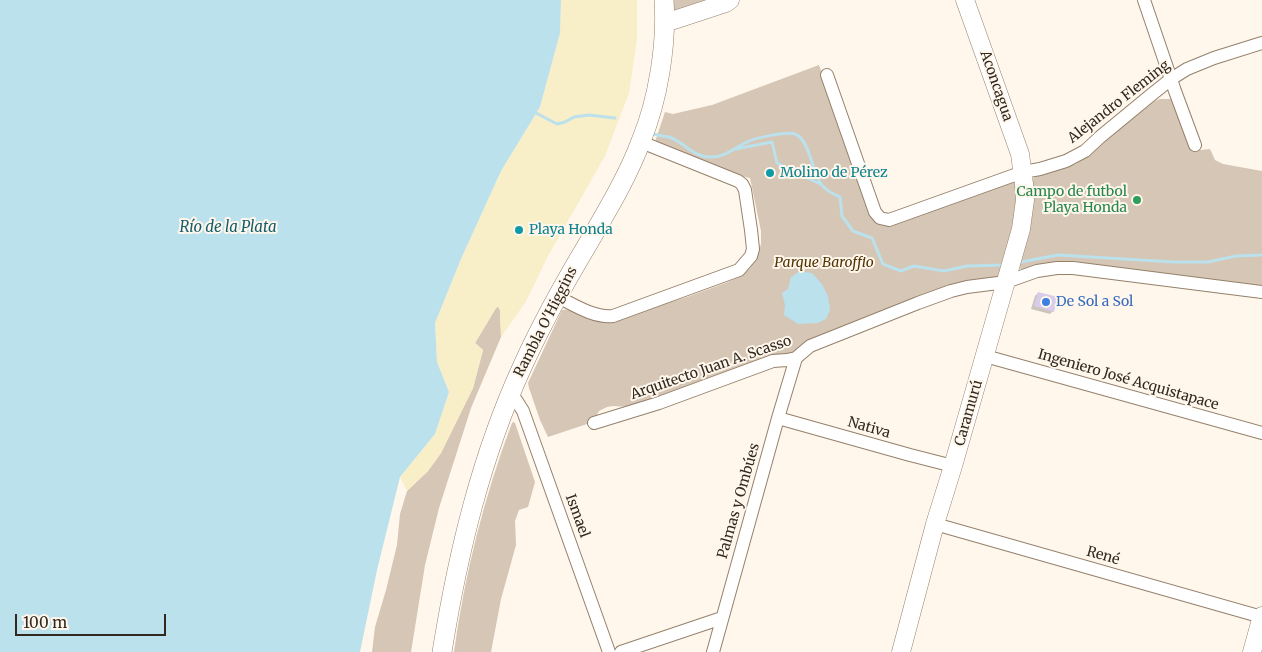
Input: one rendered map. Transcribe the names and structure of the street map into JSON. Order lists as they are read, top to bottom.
{
  "streets": {
    "main road": ["Aconcagua", "Rambla O'Higgins", "Caramurú"],
    "street": [
      "Alejandro Fleming",
      "Arquitecto Juan A. Scasso",
      "Ingeniero José Acquistapace",
      "Nativa",
      "Palmas y Ombúes",
      "Ismael",
      "René"
    ]
  },
  "crossings": [
    ["Aconcagua", "Alejandro Fleming"],
    ["Aconcagua", "Caramurú"],
    ["Alejandro Fleming", "Caramurú"],
    ["Rambla O'Higgins", "Ismael"],
    ["Arquitecto Juan A. Scasso", "Caramurú"],
    ["Arquitecto Juan A. Scasso", "Palmas y Ombúes"],
    ["Ingeniero José Acquistapace", "Caramurú"],
    ["Caramurú", "Nativa"],
    ["Caramurú", "René"],
    ["Nativa", "Palmas y Ombúes"]
  ],
  "water": ["Río de la Plata"],
  "parks": ["Parque Baroffio"],
  "places": [
    "Molino de Pérez",
    "Campo de futbol Playa Honda",
    "Playa Honda",
    "De Sol a Sol"
  ],
  "scale_bar": "100 m"
}
